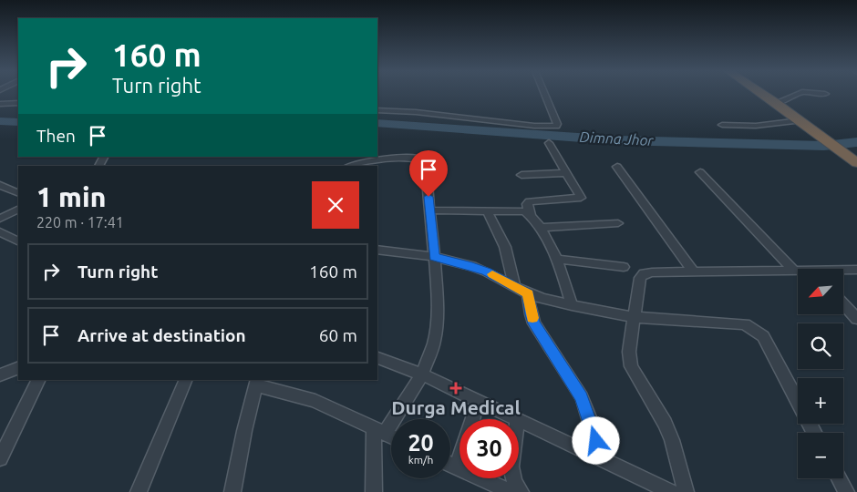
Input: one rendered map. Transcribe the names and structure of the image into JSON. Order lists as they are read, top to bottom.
{
  "water": ["Dimna Jhor"],
  "places": {
    "health": ["Durga Medical"]
  },
  "north": "bottom left",
  "page": {
    "turn": ["160 m", "Turn right"],
    "then": "Then",
    "heading": ["1 min", "220 m · 17:41"],
    "list": [
      {
        "name": "Turn right",
        "value": "160 m"
      },
      {
        "name": "Arrive at destination",
        "value": "60 m"
      }
    ],
    "map_buttons": ["+", "−"],
    "speed": "20 km/h",
    "limit": "30"
  }
}
